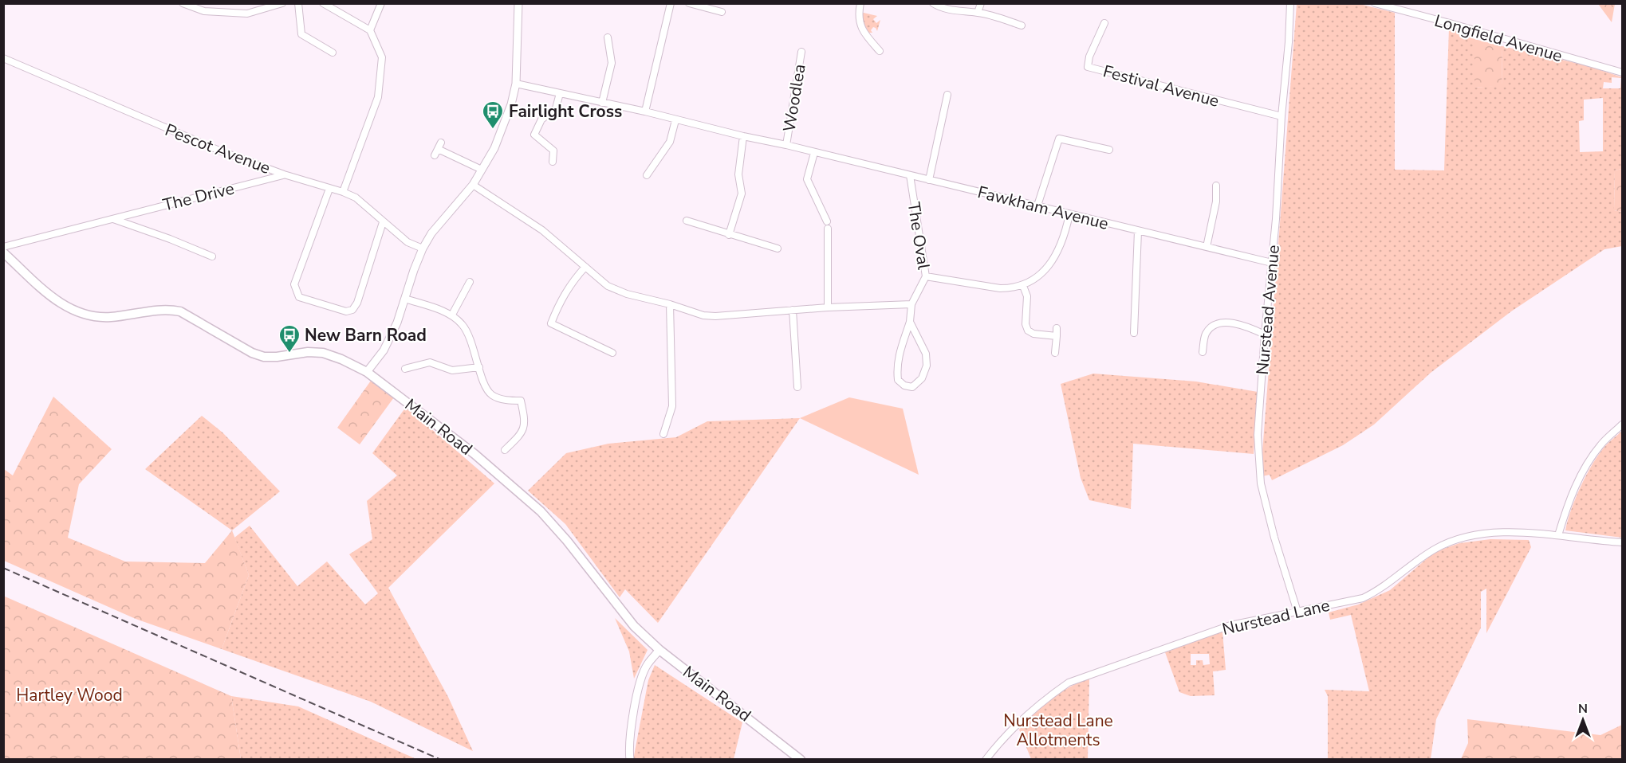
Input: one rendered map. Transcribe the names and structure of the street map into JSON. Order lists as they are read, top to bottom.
{
  "streets": {
    "main road": ["Main Road"],
    "street": [
      "Longfield Avenue",
      "Festival Avenue",
      "Woodlea",
      "Pescot Avenue",
      "The Drive",
      "Fawkham Avenue",
      "The Oval",
      "Nurstead Avenue",
      "Nurstead Lane"
    ]
  },
  "crossings": [
    ["Festival Avenue", "Nurstead Avenue"],
    ["Woodlea", "Fawkham Avenue"],
    ["Pescot Avenue", "The Drive"],
    ["Fawkham Avenue", "The Oval"],
    ["Fawkham Avenue", "Nurstead Avenue"],
    ["Nurstead Avenue", "Nurstead Lane"]
  ],
  "parks": ["Hartley Wood", "Nurstead Lane Allotments"],
  "places": {
    "bus stop": ["Fairlight Cross", "New Barn Road"]
  },
  "north": "top"
}
